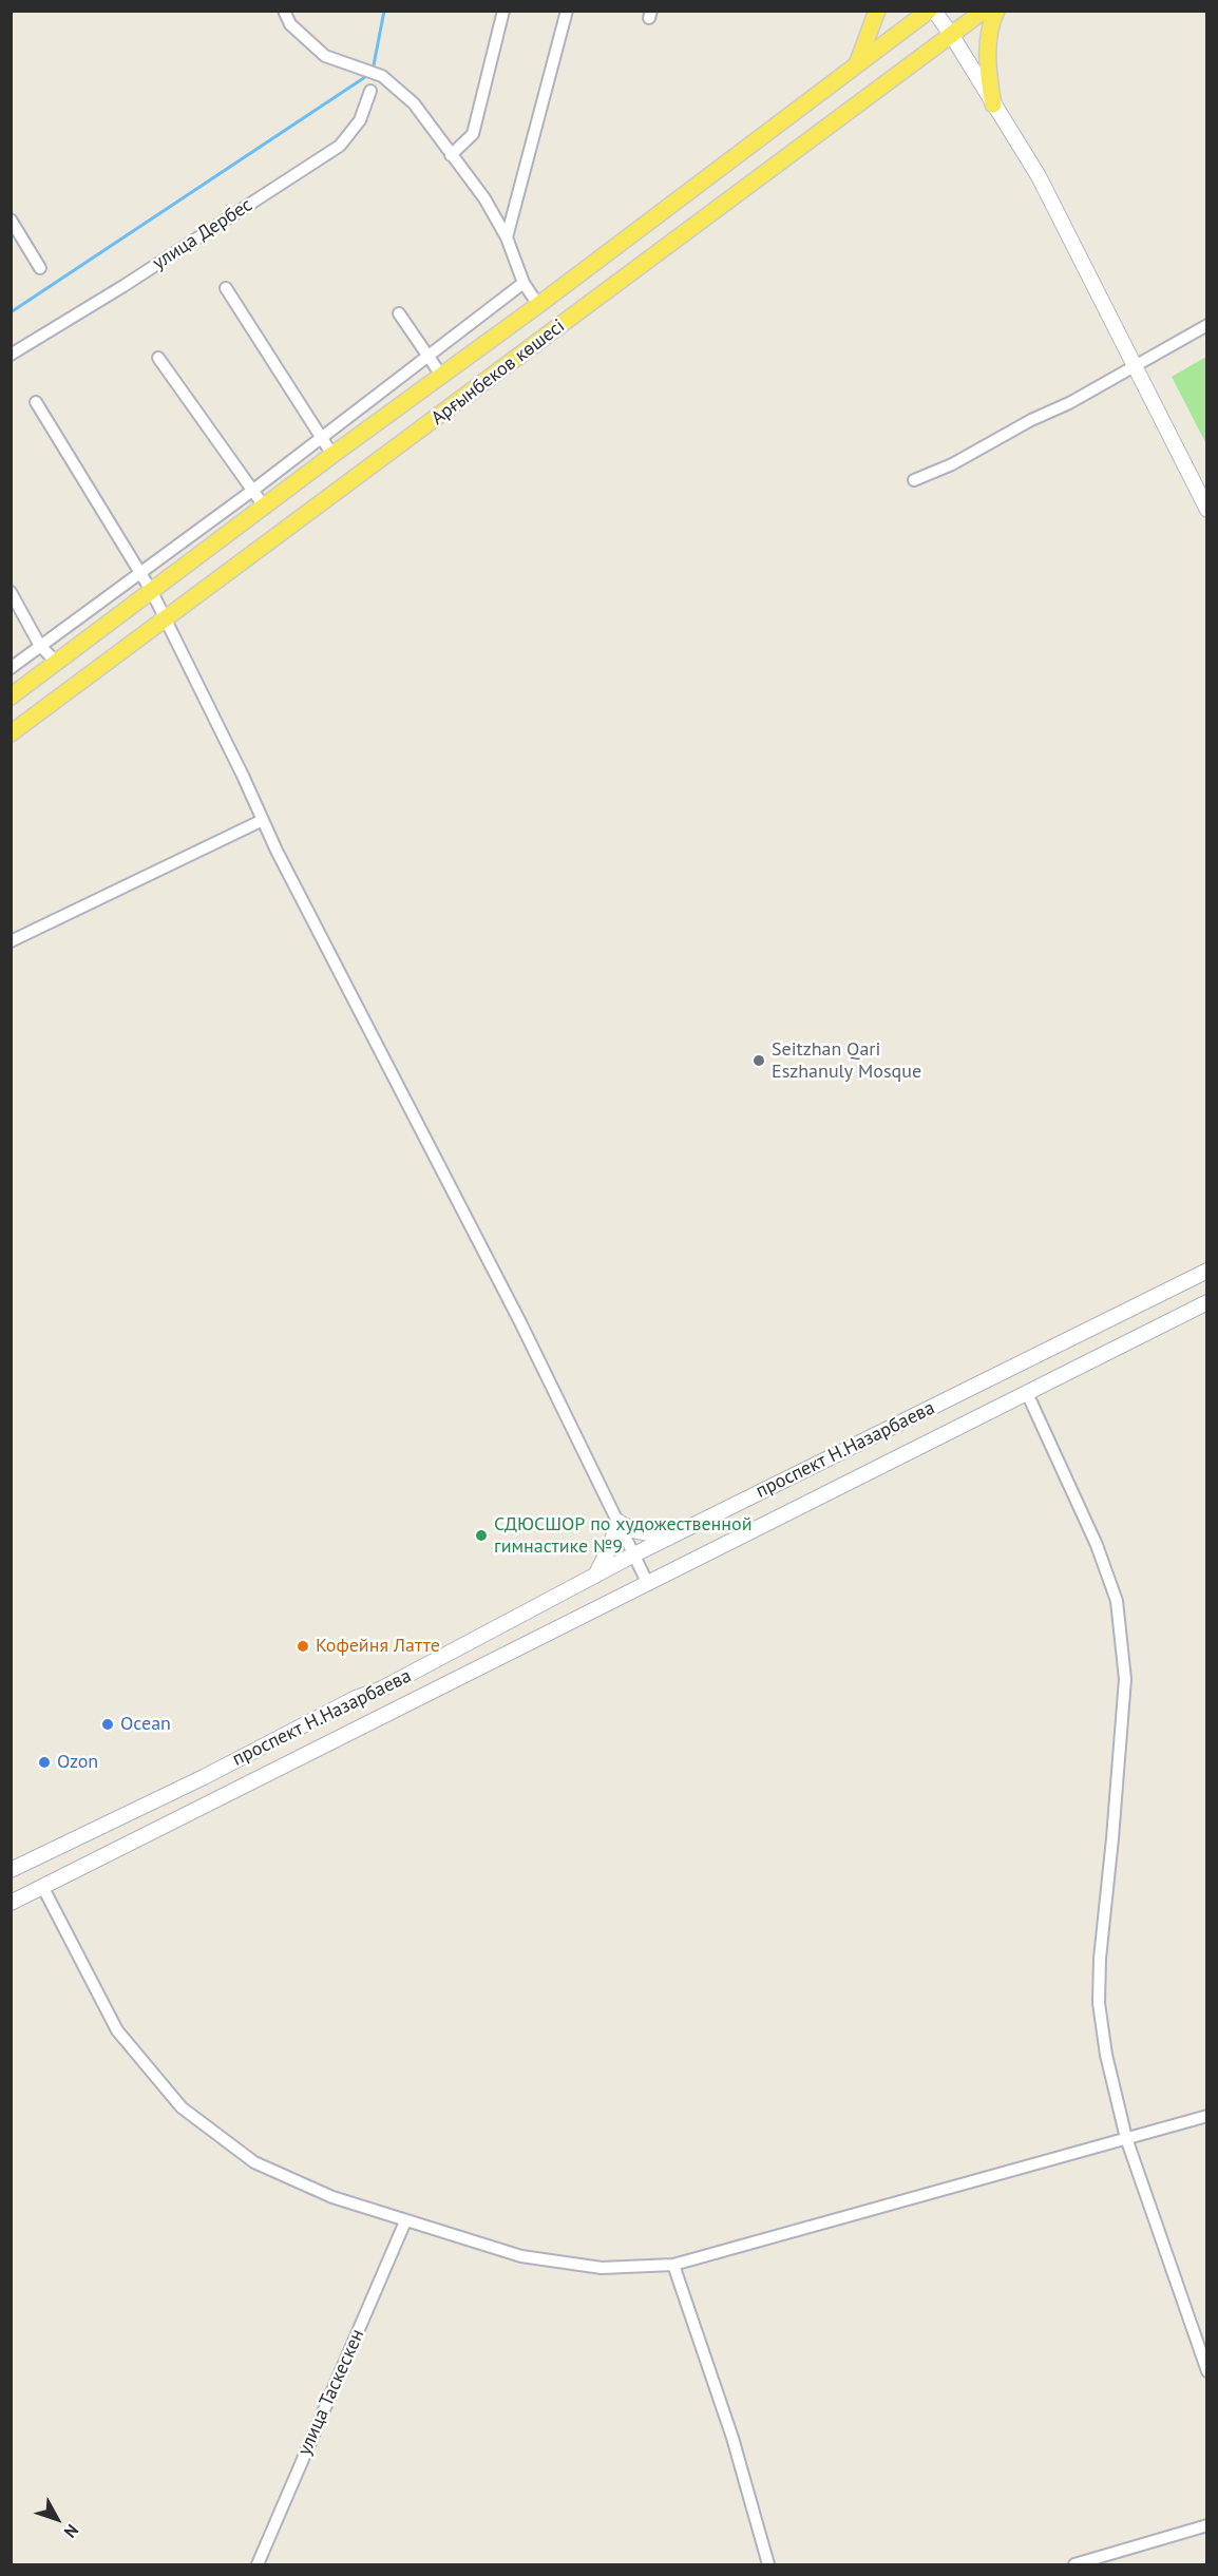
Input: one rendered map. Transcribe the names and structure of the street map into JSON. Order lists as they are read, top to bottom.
{
  "streets": {
    "main road": ["Арғынбеков көшесі", "проспект Н.Назарбаева"],
    "street": ["улица Дербес", "улица Таскескен"]
  },
  "places": [
    "Seitzhan Qari Eszhanuly Mosque",
    "СДЮСШОР по художественной гимнастике №9",
    "Кофейня Латте",
    "Ocean",
    "Ozon"
  ],
  "north": "bottom right"
}
